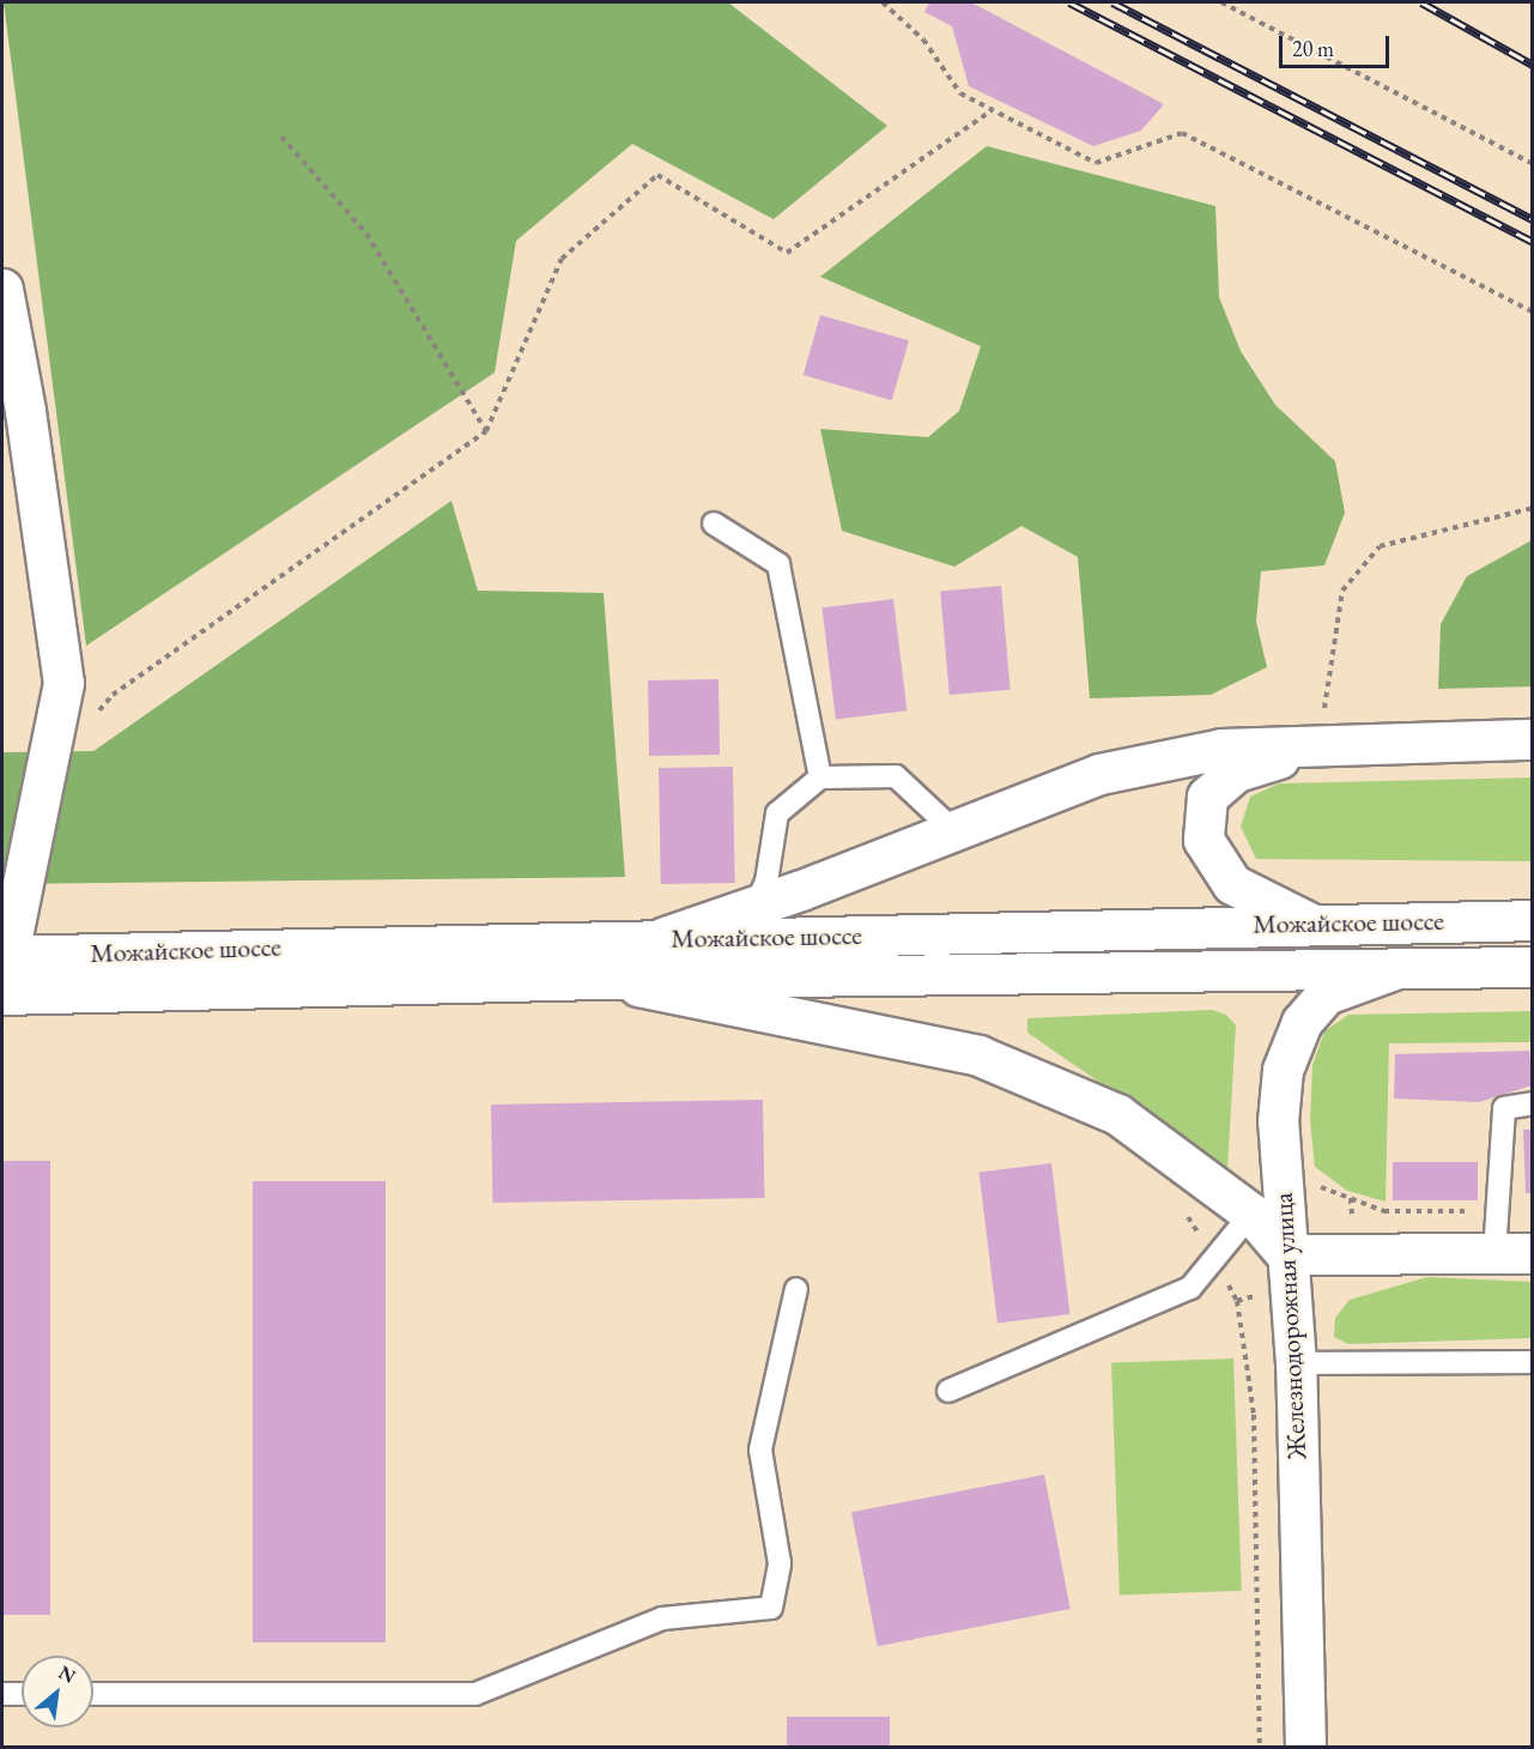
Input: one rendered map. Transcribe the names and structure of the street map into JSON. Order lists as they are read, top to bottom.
{
  "streets": {
    "street": ["Можайское шоссе", "Железнодорожная улица"]
  },
  "crossings": [
    ["Можайское шоссе", "Железнодорожная улица"]
  ],
  "scale_bar": "20 m",
  "north": "top right"
}
